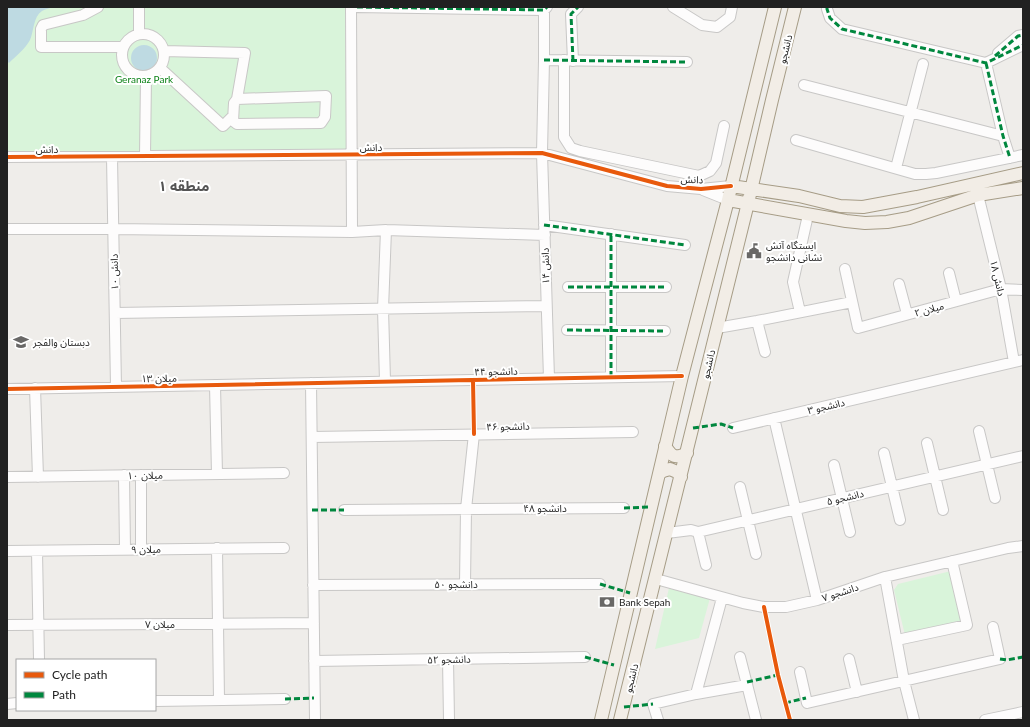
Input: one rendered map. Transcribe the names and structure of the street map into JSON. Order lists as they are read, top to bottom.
{
  "streets": {
    "main road": ["دانشجو", "دانش"],
    "street": [
      "دانش ۱۴",
      "دانش ۱۰",
      "دانش ۱۸",
      "میلان ۲",
      "دانشجو ۴۴",
      "میلان ۱۳",
      "دانشجو ۳",
      "دانشجو ۴۶",
      "میلان ۱۰",
      "دانشجو ۵",
      "دانشجو ۴۸",
      "میلان ۹",
      "دانشجو ۵۰",
      "دانشجو ۷",
      "میلان ۷",
      "دانشجو ۵۲"
    ]
  },
  "crossings": [
    ["دانشجو", "دانش"],
    ["دانشجو", "دانشجو ۴۴"],
    ["دانشجو", "دانشجو ۵"],
    ["دانشجو", "دانشجو ۷"],
    ["دانش", "دانش ۱۴"],
    ["دانش", "دانش ۱۰"],
    ["دانش", "دانش ۱۸"],
    ["دانش ۱۴", "دانشجو ۴۴"],
    ["دانش ۱۰", "میلان ۱۳"],
    ["دانش ۱۸", "میلان ۲"],
    ["دانش ۱۸", "دانشجو ۳"],
    ["دانشجو ۴۴", "میلان ۱۳"]
  ],
  "districts": ["منطقه ۱"],
  "parks": ["Geranaz Park"],
  "places": {
    "public building": ["ایستگاه آتش نشانی دانشجو"],
    "school or university": ["دبستان والفجر"],
    "bank": ["Bank Sepah"]
  },
  "legend": ["Cycle path", "Path"]
}
